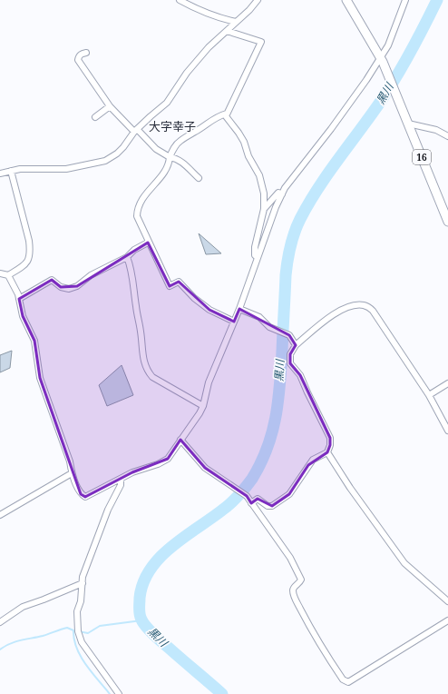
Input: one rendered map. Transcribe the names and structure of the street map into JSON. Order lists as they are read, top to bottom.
{
  "streets": {
    "main road": ["16"]
  },
  "districts": ["大字幸子"],
  "water": ["黒川"]
}
